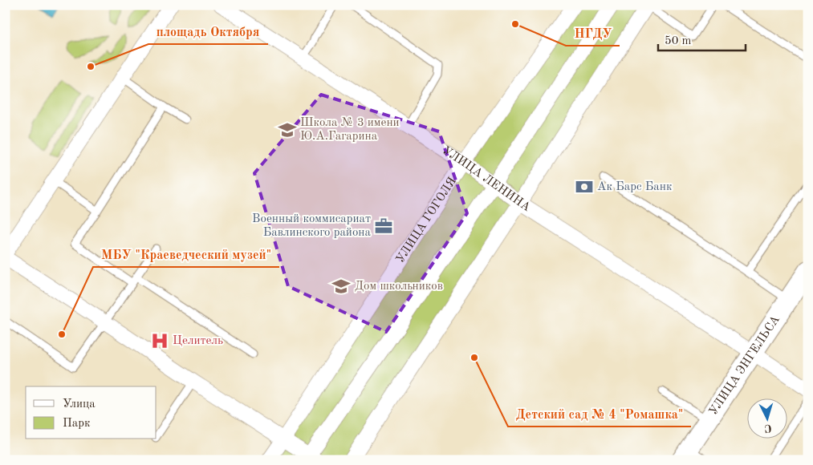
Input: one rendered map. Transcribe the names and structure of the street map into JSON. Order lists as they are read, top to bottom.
{
  "streets": {
    "street": ["УЛИЦА ЛЕНИНА", "УЛИЦА ГОГОЛЯ", "УЛИЦА ЭНГЕЛЬСА"]
  },
  "crossings": [
    ["УЛИЦА ЛЕНИНА", "УЛИЦА ГОГОЛЯ"],
    ["УЛИЦА ЛЕНИНА", "УЛИЦА ЭНГЕЛЬСА"]
  ],
  "places": {
    "other": [
      "НГДУ",
      "площадь Октября",
      "МБУ \"Краеведческий музей\"",
      "Детский сад № 4 \"Ромашка\""
    ],
    "school or university": ["Школа № 3 имени Ю.А.Гагарина", "Дом школьников"],
    "bank": ["Ак Барс Банк"],
    "office": ["Военный коммисариат Бавлинского района"],
    "hospital": ["Целитель"]
  },
  "legend": ["Улица", "Парк"],
  "scale_bar": "50 m",
  "north": "bottom"
}
